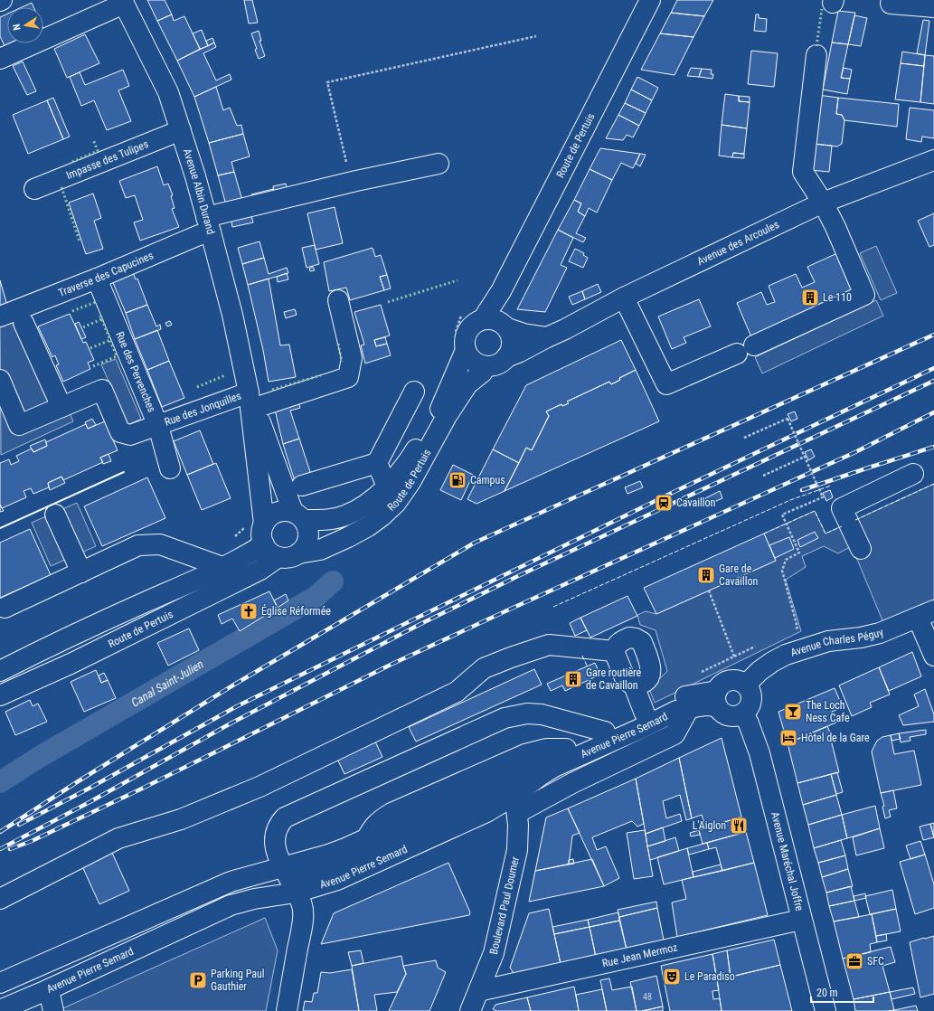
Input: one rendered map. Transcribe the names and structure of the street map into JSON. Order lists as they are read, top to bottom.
{
  "streets": {
    "main road": [
      "Route de Pertuis",
      "Impasse des Tulipes",
      "Avenue Albin Durand",
      "Avenue des Arcoules",
      "Traverse des Capucines",
      "Rue des Pervenches",
      "Rue des Jonquilles",
      "Avenue Charles Péguy",
      "Avenue Pierre Semard",
      "Avenue Maréchal Joffre",
      "Boulevard Paul Doumer",
      "Rue Jean Mermoz"
    ]
  },
  "crossings": [
    ["Route de Pertuis", "Avenue Albin Durand"],
    ["Route de Pertuis", "Avenue des Arcoules"],
    ["Impasse des Tulipes", "Avenue Albin Durand"],
    ["Avenue Albin Durand", "Traverse des Capucines"],
    ["Avenue Albin Durand", "Rue des Jonquilles"],
    ["Traverse des Capucines", "Rue des Pervenches"],
    ["Rue des Pervenches", "Rue des Jonquilles"],
    ["Avenue Charles Péguy", "Avenue Pierre Semard"],
    ["Avenue Charles Péguy", "Avenue Maréchal Joffre"],
    ["Avenue Pierre Semard", "Avenue Maréchal Joffre"],
    ["Avenue Pierre Semard", "Boulevard Paul Doumer"],
    ["Avenue Maréchal Joffre", "Rue Jean Mermoz"],
    ["Boulevard Paul Doumer", "Rue Jean Mermoz"]
  ],
  "water": ["Canal Saint-Julien"],
  "places": {
    "building": ["Le 110", "Gare de Cavaillon", "Gare routière de Cavaillon"],
    "fuel station": ["Campus"],
    "station": ["Cavaillon"],
    "church": ["Église Réformée"],
    "bar": ["The Loch Ness Cafe"],
    "hotel": ["Hôtel de la Gare"],
    "restaurant": ["L'Aiglon"],
    "office": ["SFC"],
    "theatre": ["Le Paradiso"],
    "parking": ["Parking Paul Gauthier"]
  },
  "house_numbers": ["48"],
  "scale_bar": "20 m",
  "north": "left"
}
